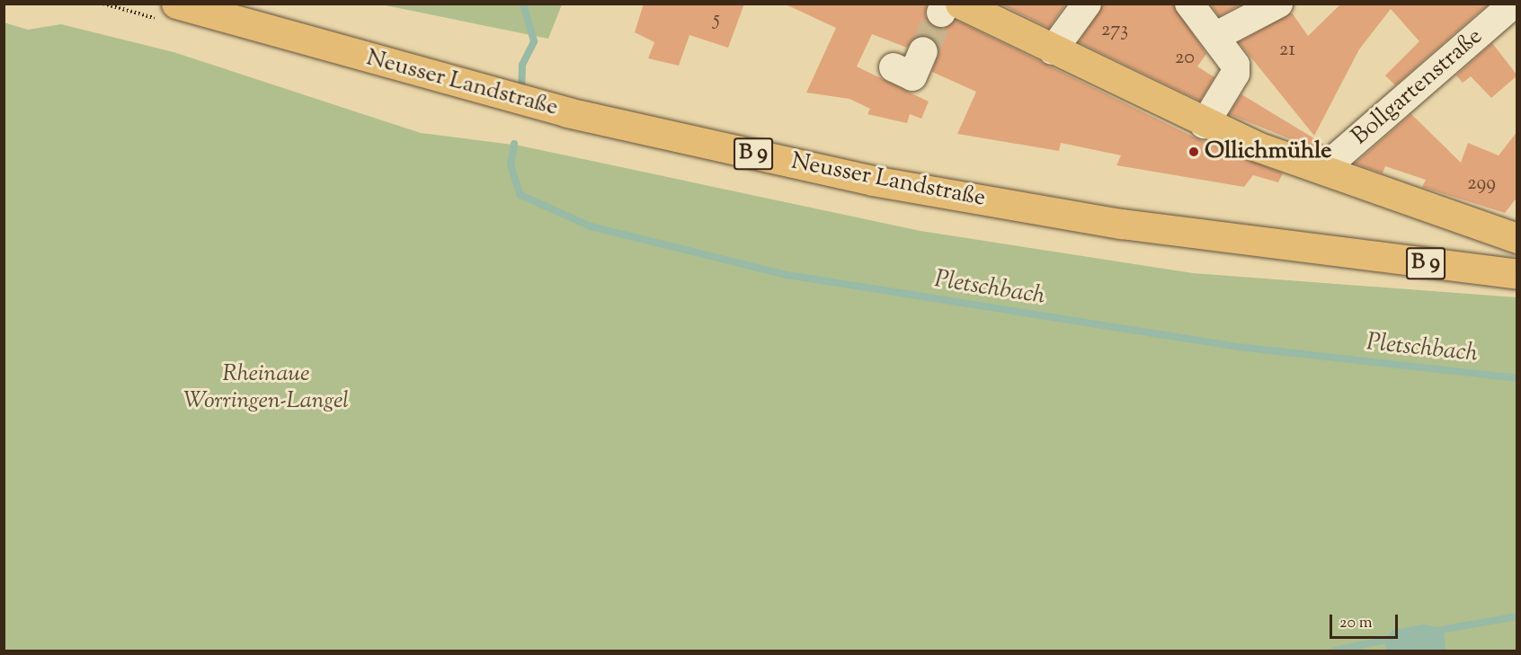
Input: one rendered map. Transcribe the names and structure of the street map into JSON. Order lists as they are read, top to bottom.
{
  "streets": {
    "main road": ["Neusser Landstraße", "B 9"],
    "street": ["Bollgartenstraße"]
  },
  "water": ["Pletschbach"],
  "parks": ["Rheinaue Worringen-Langel"],
  "places": ["Ollichmühle"],
  "house_numbers": [
    "5",
    "273",
    "21",
    "20",
    "299"
  ],
  "scale_bar": "20 m"
}
